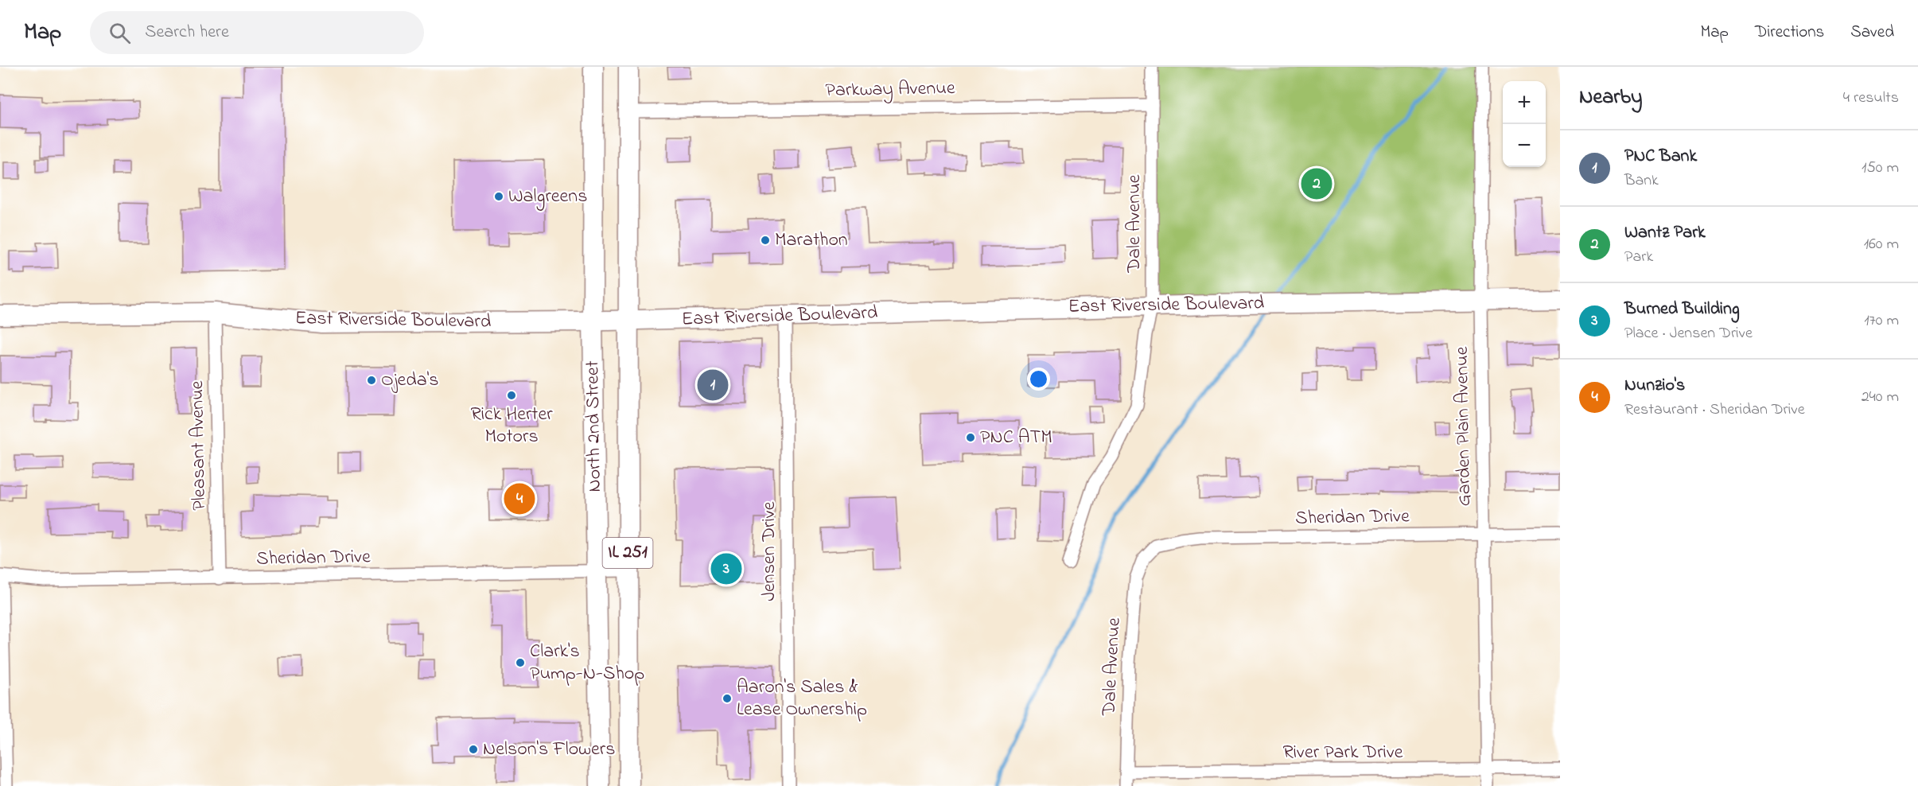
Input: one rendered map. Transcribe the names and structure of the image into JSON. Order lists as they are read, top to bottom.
{
  "streets": {
    "main road": ["East Riverside Boulevard", "North 2nd Street", "IL 251"],
    "street": [
      "Parkway Avenue",
      "Dale Avenue",
      "Garden Plain Avenue",
      "Pleasant Avenue",
      "Sheridan Drive",
      "Jensen Drive",
      "River Park Drive"
    ]
  },
  "crossings": [
    ["Parkway Avenue", "Dale Avenue"],
    ["Parkway Avenue", "North 2nd Street"],
    ["Dale Avenue", "East Riverside Boulevard"],
    ["Dale Avenue", "Sheridan Drive"],
    ["Dale Avenue", "River Park Drive"],
    ["East Riverside Boulevard", "North 2nd Street"],
    ["East Riverside Boulevard", "Garden Plain Avenue"],
    ["East Riverside Boulevard", "Pleasant Avenue"],
    ["East Riverside Boulevard", "Jensen Drive"],
    ["North 2nd Street", "Sheridan Drive"],
    ["Garden Plain Avenue", "Sheridan Drive"],
    ["Garden Plain Avenue", "River Park Drive"],
    ["Pleasant Avenue", "Sheridan Drive"]
  ],
  "places": [
    "Walgreens",
    "Marathon",
    "Ojeda's",
    "Rick Herter Motors",
    "PNC ATM",
    "Clark's Pump-N-Shop",
    "Aaron's Sales & Lease Ownership",
    "Nelson's Flowers"
  ],
  "page": {
    "header": "Map",
    "search": "Search here",
    "nav": ["Map", "Directions", "Saved"],
    "heading": ["Nearby", "4 results"],
    "map_buttons": ["+", "−"],
    "list": [
      {
        "mark": "1",
        "name": "PNC Bank",
        "note": "Bank",
        "value": "150 m"
      },
      {
        "mark": "2",
        "name": "Wantz Park",
        "note": "Park",
        "value": "160 m"
      },
      {
        "mark": "3",
        "name": "Burned Building",
        "note": "Place · Jensen Drive",
        "value": "170 m"
      },
      {
        "mark": "4",
        "name": "Nunzio's",
        "note": "Restaurant · Sheridan Drive",
        "value": "240 m"
      }
    ],
    "pins": [
      "2",
      "1",
      "4",
      "3"
    ]
  }
}
